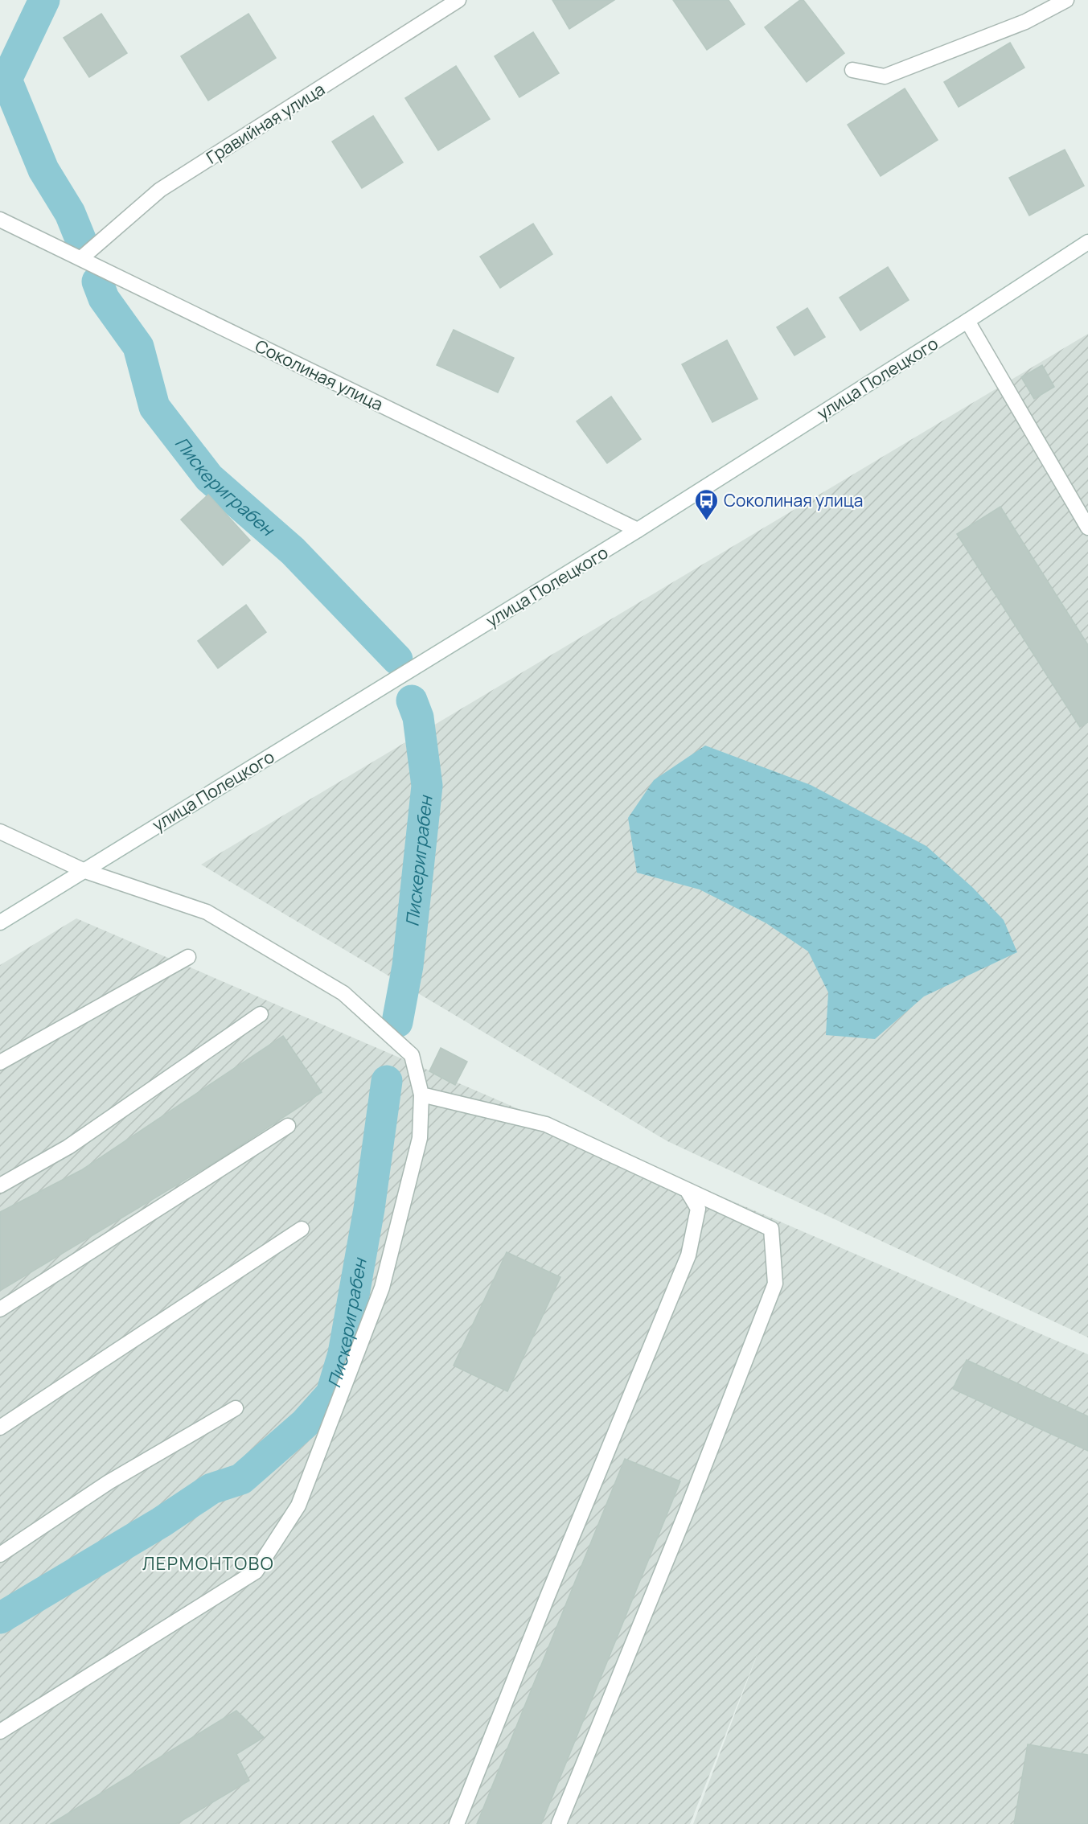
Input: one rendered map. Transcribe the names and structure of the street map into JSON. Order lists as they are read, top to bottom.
{
  "streets": {
    "street": ["Гравийная улица", "Соколиная улица", "улица Полецкого"]
  },
  "crossings": [
    ["Гравийная улица", "Соколиная улица"],
    ["Соколиная улица", "улица Полецкого"]
  ],
  "districts": ["ЛЕРМОНТОВО"],
  "water": ["Пискериграбен"],
  "places": {
    "bus stop": ["Соколиная улица"]
  }
}
